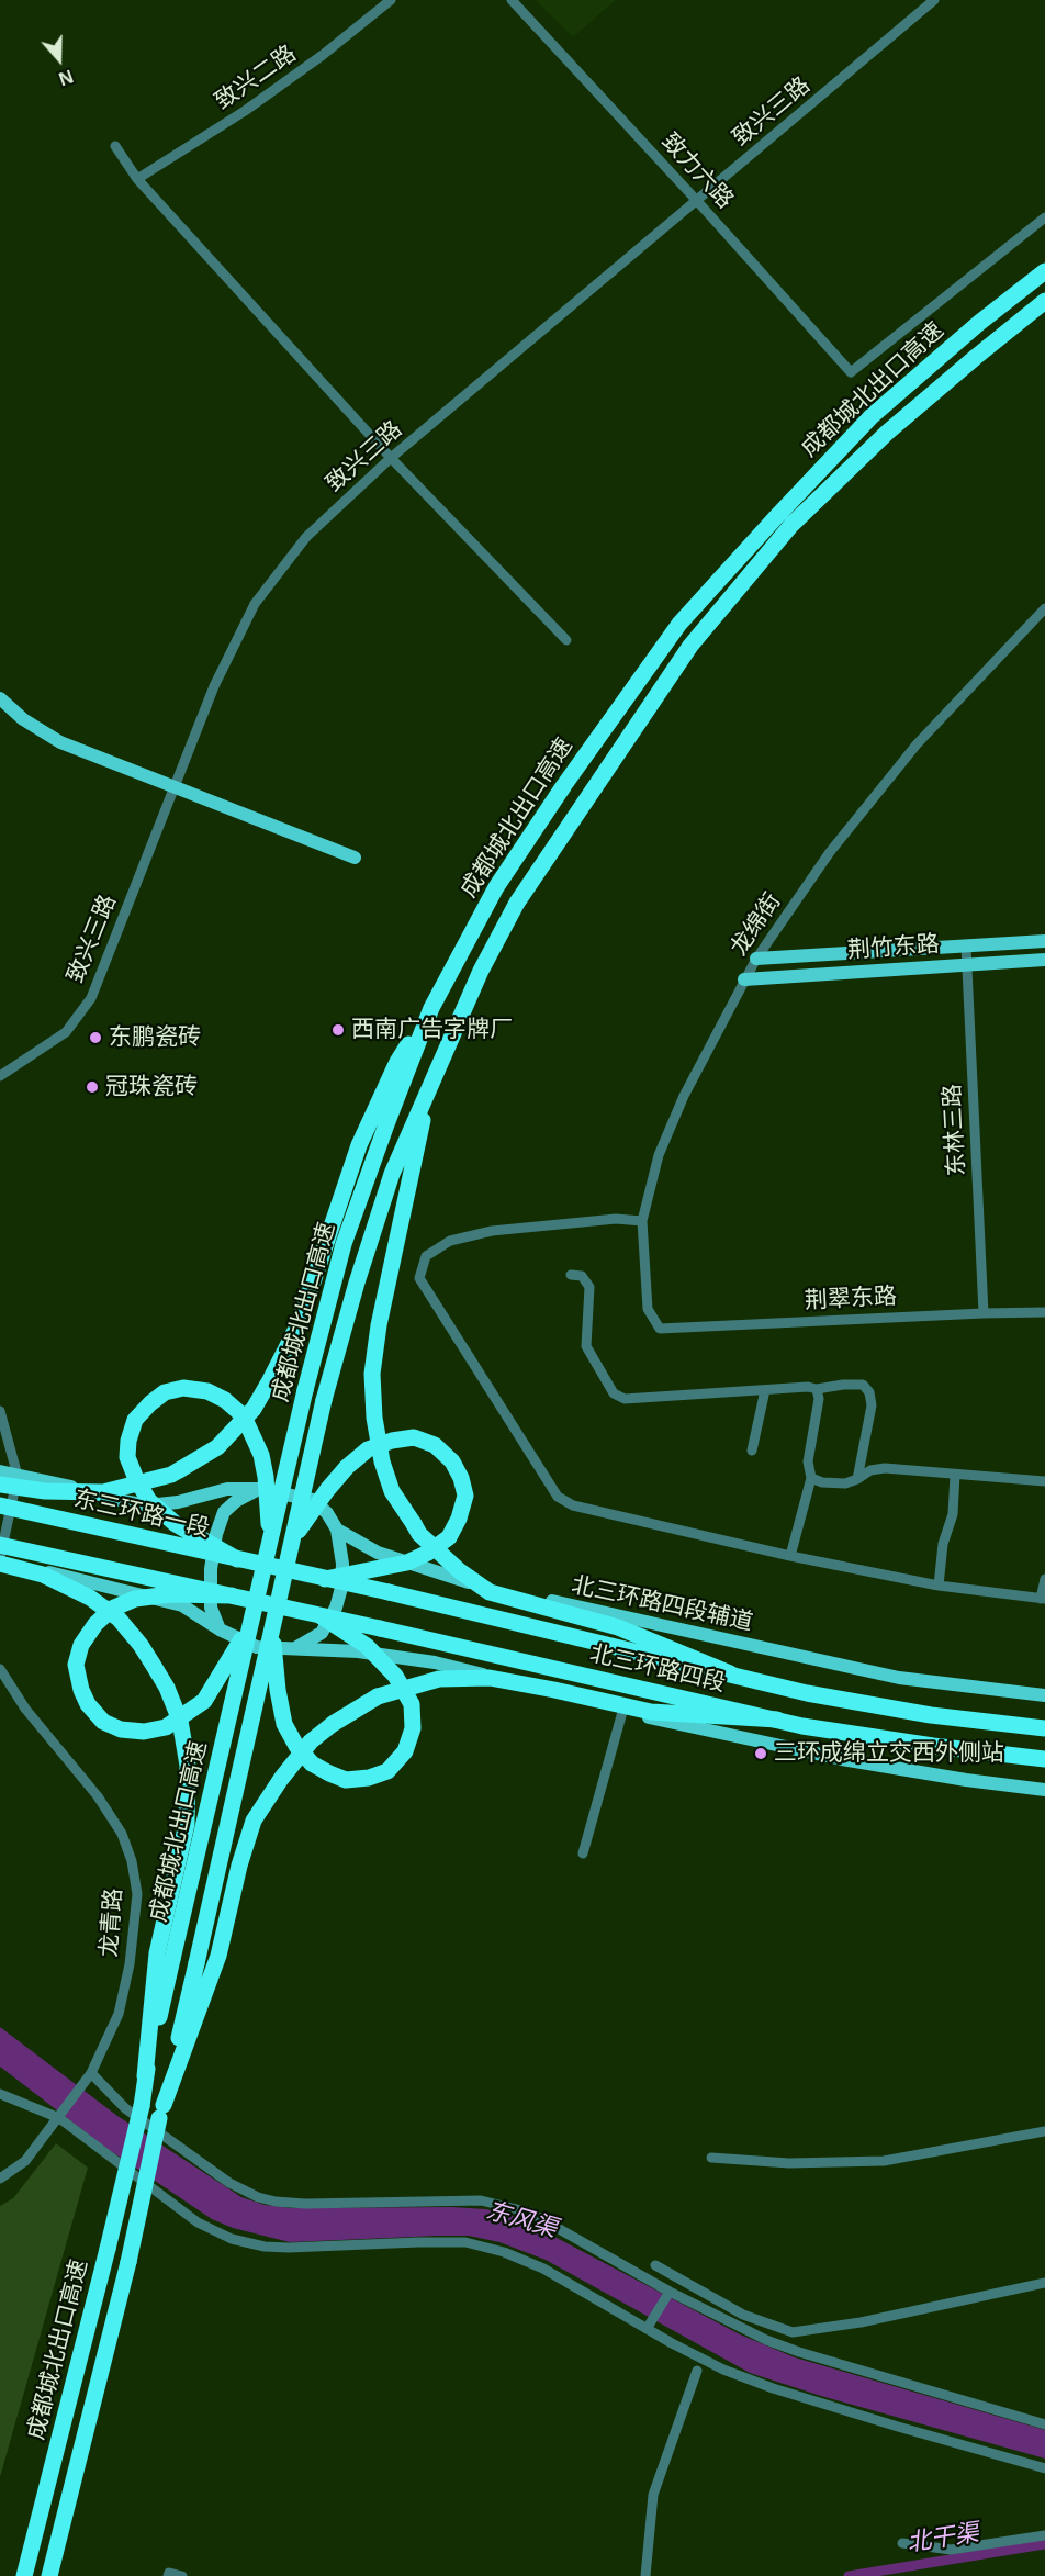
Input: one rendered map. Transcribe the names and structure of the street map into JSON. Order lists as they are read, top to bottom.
{
  "streets": {
    "highway": ["成都城北出口高速", "东三环路一段", "北三环路四段"],
    "main road": ["荆竹东路", "北三环路四段辅道"],
    "street": [
      "致兴二路",
      "致兴三路",
      "致力六路",
      "龙绵街",
      "东林三路",
      "荆翠东路",
      "龙青路"
    ]
  },
  "crossings": [
    ["致兴三路", "致力六路"],
    ["龙绵街", "荆竹东路"],
    ["龙绵街", "荆翠东路"],
    ["荆竹东路", "东林三路"],
    ["东林三路", "荆翠东路"],
    ["东三环路一段", "北三环路四段"]
  ],
  "water": ["东风渠", "北干渠"],
  "places": [
    "西南广告字牌厂",
    "东鹏瓷砖",
    "冠珠瓷砖",
    "三环成绵立交西外侧站"
  ],
  "north": "bottom"
}
